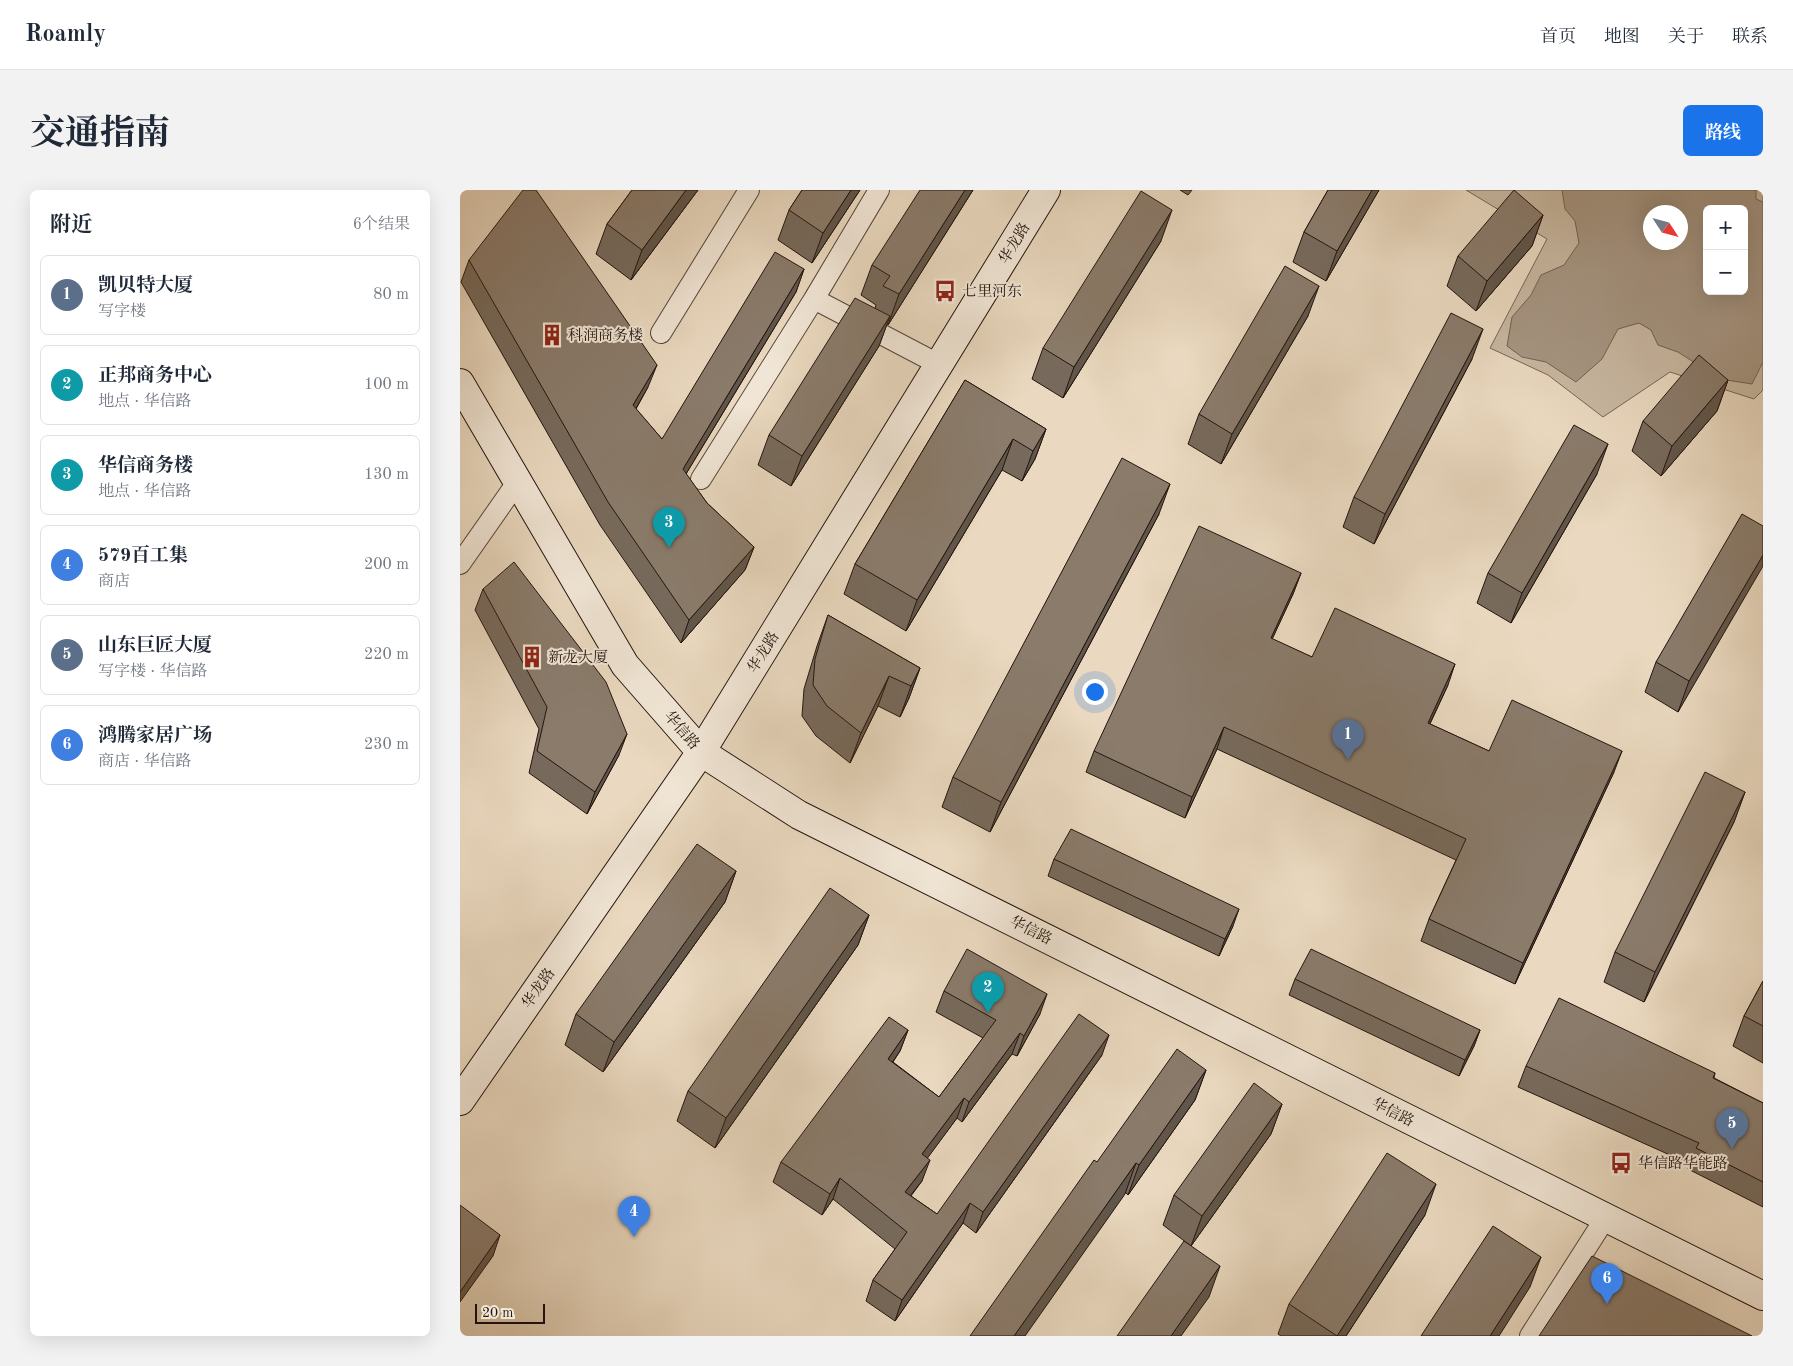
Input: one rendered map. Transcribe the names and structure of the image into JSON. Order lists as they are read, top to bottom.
{
  "streets": {
    "main road": ["华龙路", "华信路"]
  },
  "crossings": [
    ["华龙路", "华信路"]
  ],
  "places": {
    "bus stop": ["七里河东", "华信路华能路"],
    "building": ["科润商务楼", "新龙大厦"]
  },
  "scale_bar": "20 m",
  "north": "bottom right",
  "page": {
    "header": "Roamly",
    "nav": [
      "首页",
      "地图",
      "关于",
      "联系"
    ],
    "title": "交通指南",
    "buttons": "路线",
    "heading": ["附近", "6个结果"],
    "map_buttons": ["+", "−"],
    "list": [
      {
        "mark": "1",
        "name": "凯贝特大厦",
        "note": "写字楼",
        "value": "80 m"
      },
      {
        "mark": "2",
        "name": "正邦商务中心",
        "note": "地点 · 华信路",
        "value": "100 m"
      },
      {
        "mark": "3",
        "name": "华信商务楼",
        "note": "地点 · 华信路",
        "value": "130 m"
      },
      {
        "mark": "4",
        "name": "579百工集",
        "note": "商店",
        "value": "200 m"
      },
      {
        "mark": "5",
        "name": "山东巨匠大厦",
        "note": "写字楼 · 华信路",
        "value": "220 m"
      },
      {
        "mark": "6",
        "name": "鸿腾家居广场",
        "note": "商店 · 华信路",
        "value": "230 m"
      }
    ],
    "pins": [
      "3",
      "1",
      "2",
      "5",
      "4",
      "6"
    ],
    "scale": "20 m"
  }
}
